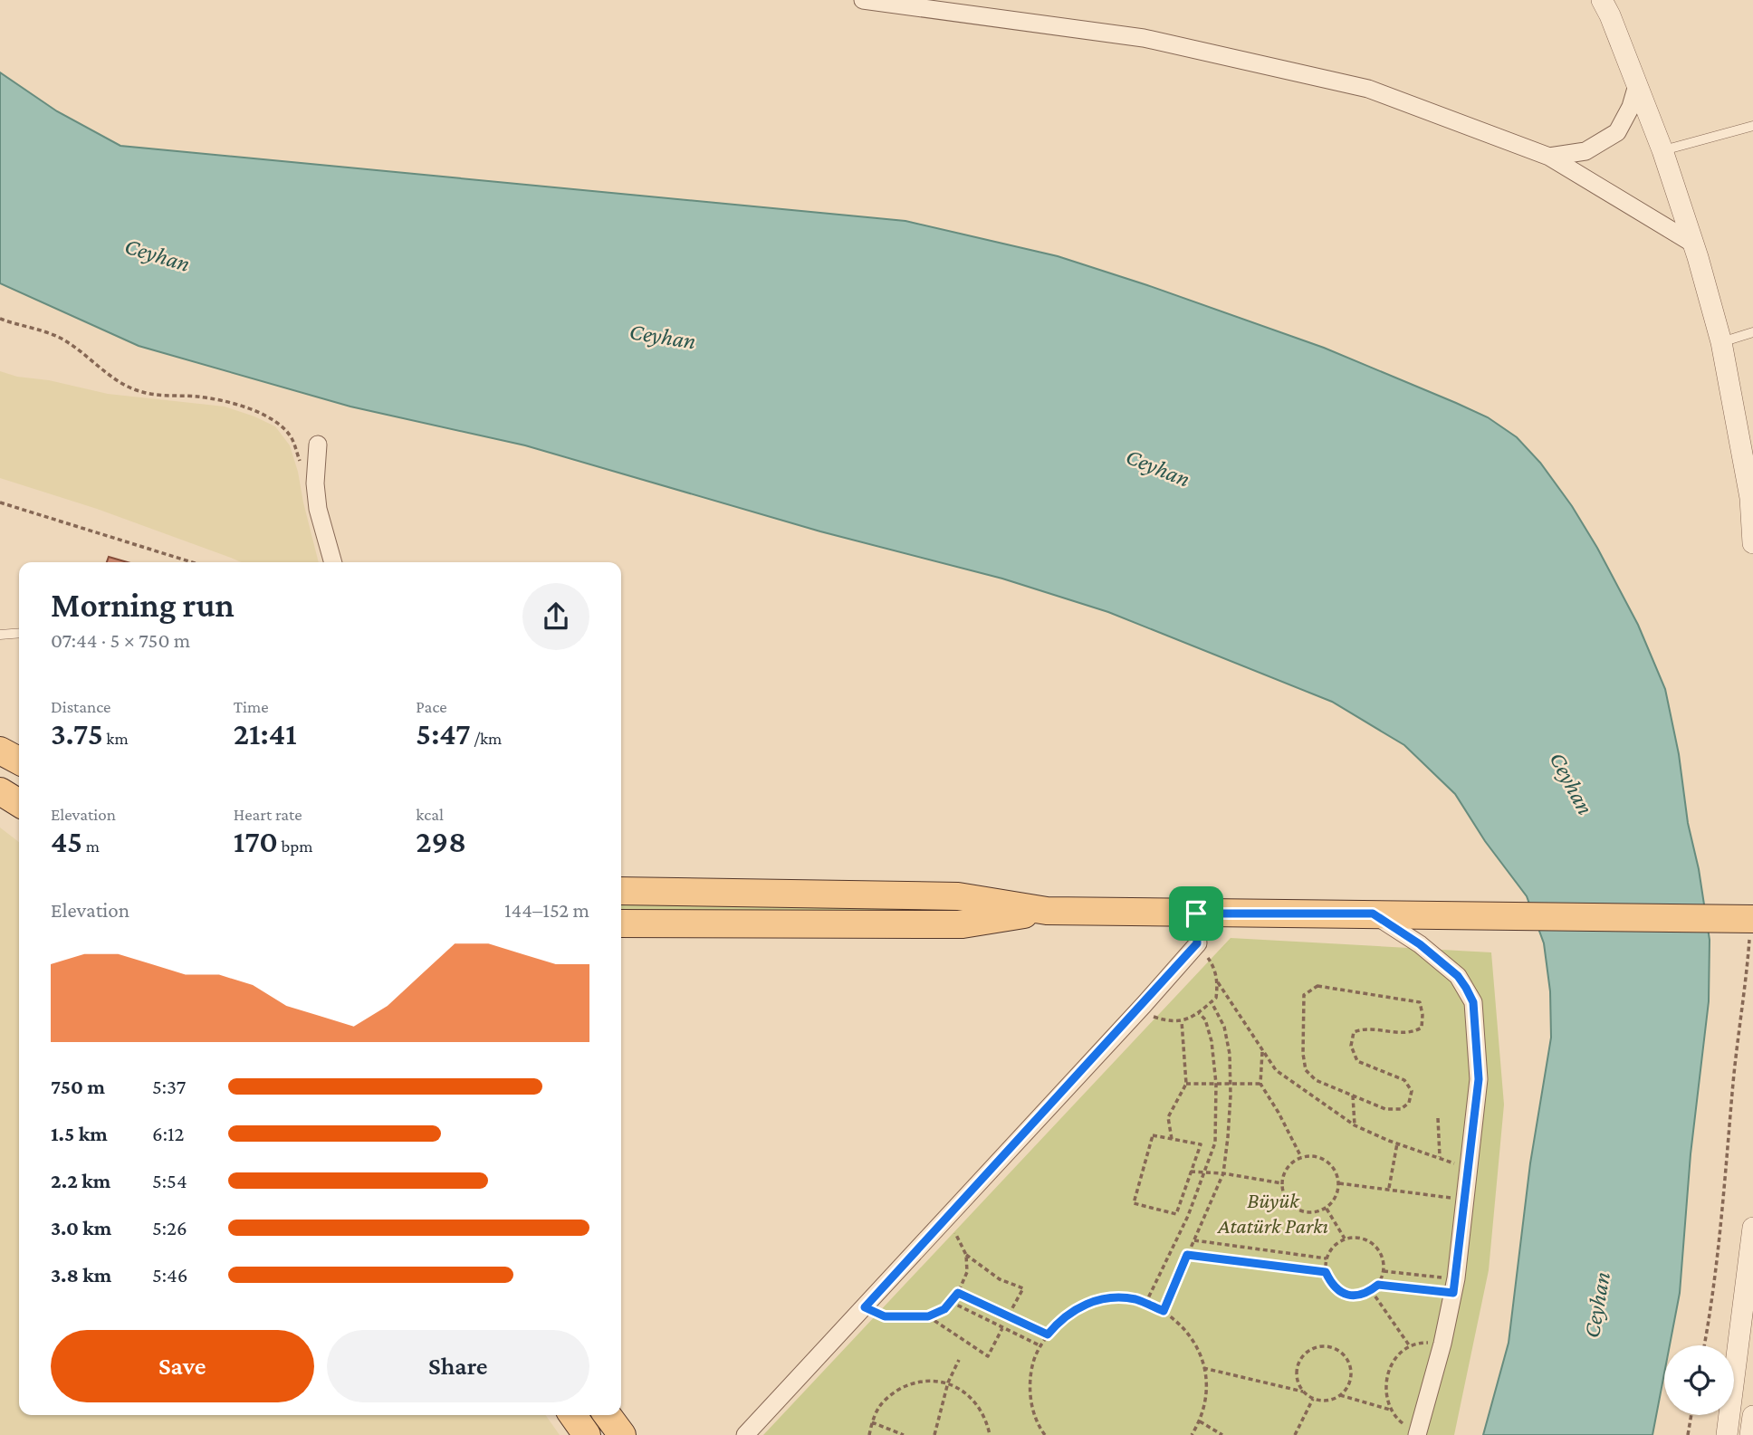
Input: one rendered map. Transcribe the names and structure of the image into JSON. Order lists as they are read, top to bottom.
{
  "water": ["Ceyhan"],
  "parks": ["Büyük Atatürk Parkı"],
  "page": {
    "heading": ["Morning run", "07:44 · 5 × 750 m"],
    "stats": [
      ["Distance", "3.75 km"],
      ["Time", "21:41"],
      ["Pace", "5:47 /km"],
      ["Elevation", "45 m"],
      ["Heart rate", "170 bpm"],
      ["kcal", "298"]
    ],
    "chart": ["Elevation", "144–152 m"],
    "list": [
      {
        "name": "750 m",
        "note": "5:37"
      },
      {
        "name": "1.5 km",
        "note": "6:12"
      },
      {
        "name": "2.2 km",
        "note": "5:54"
      },
      {
        "name": "3.0 km",
        "note": "5:26"
      },
      {
        "name": "3.8 km",
        "note": "5:46"
      }
    ],
    "buttons": ["Save", "Share"]
  }
}
